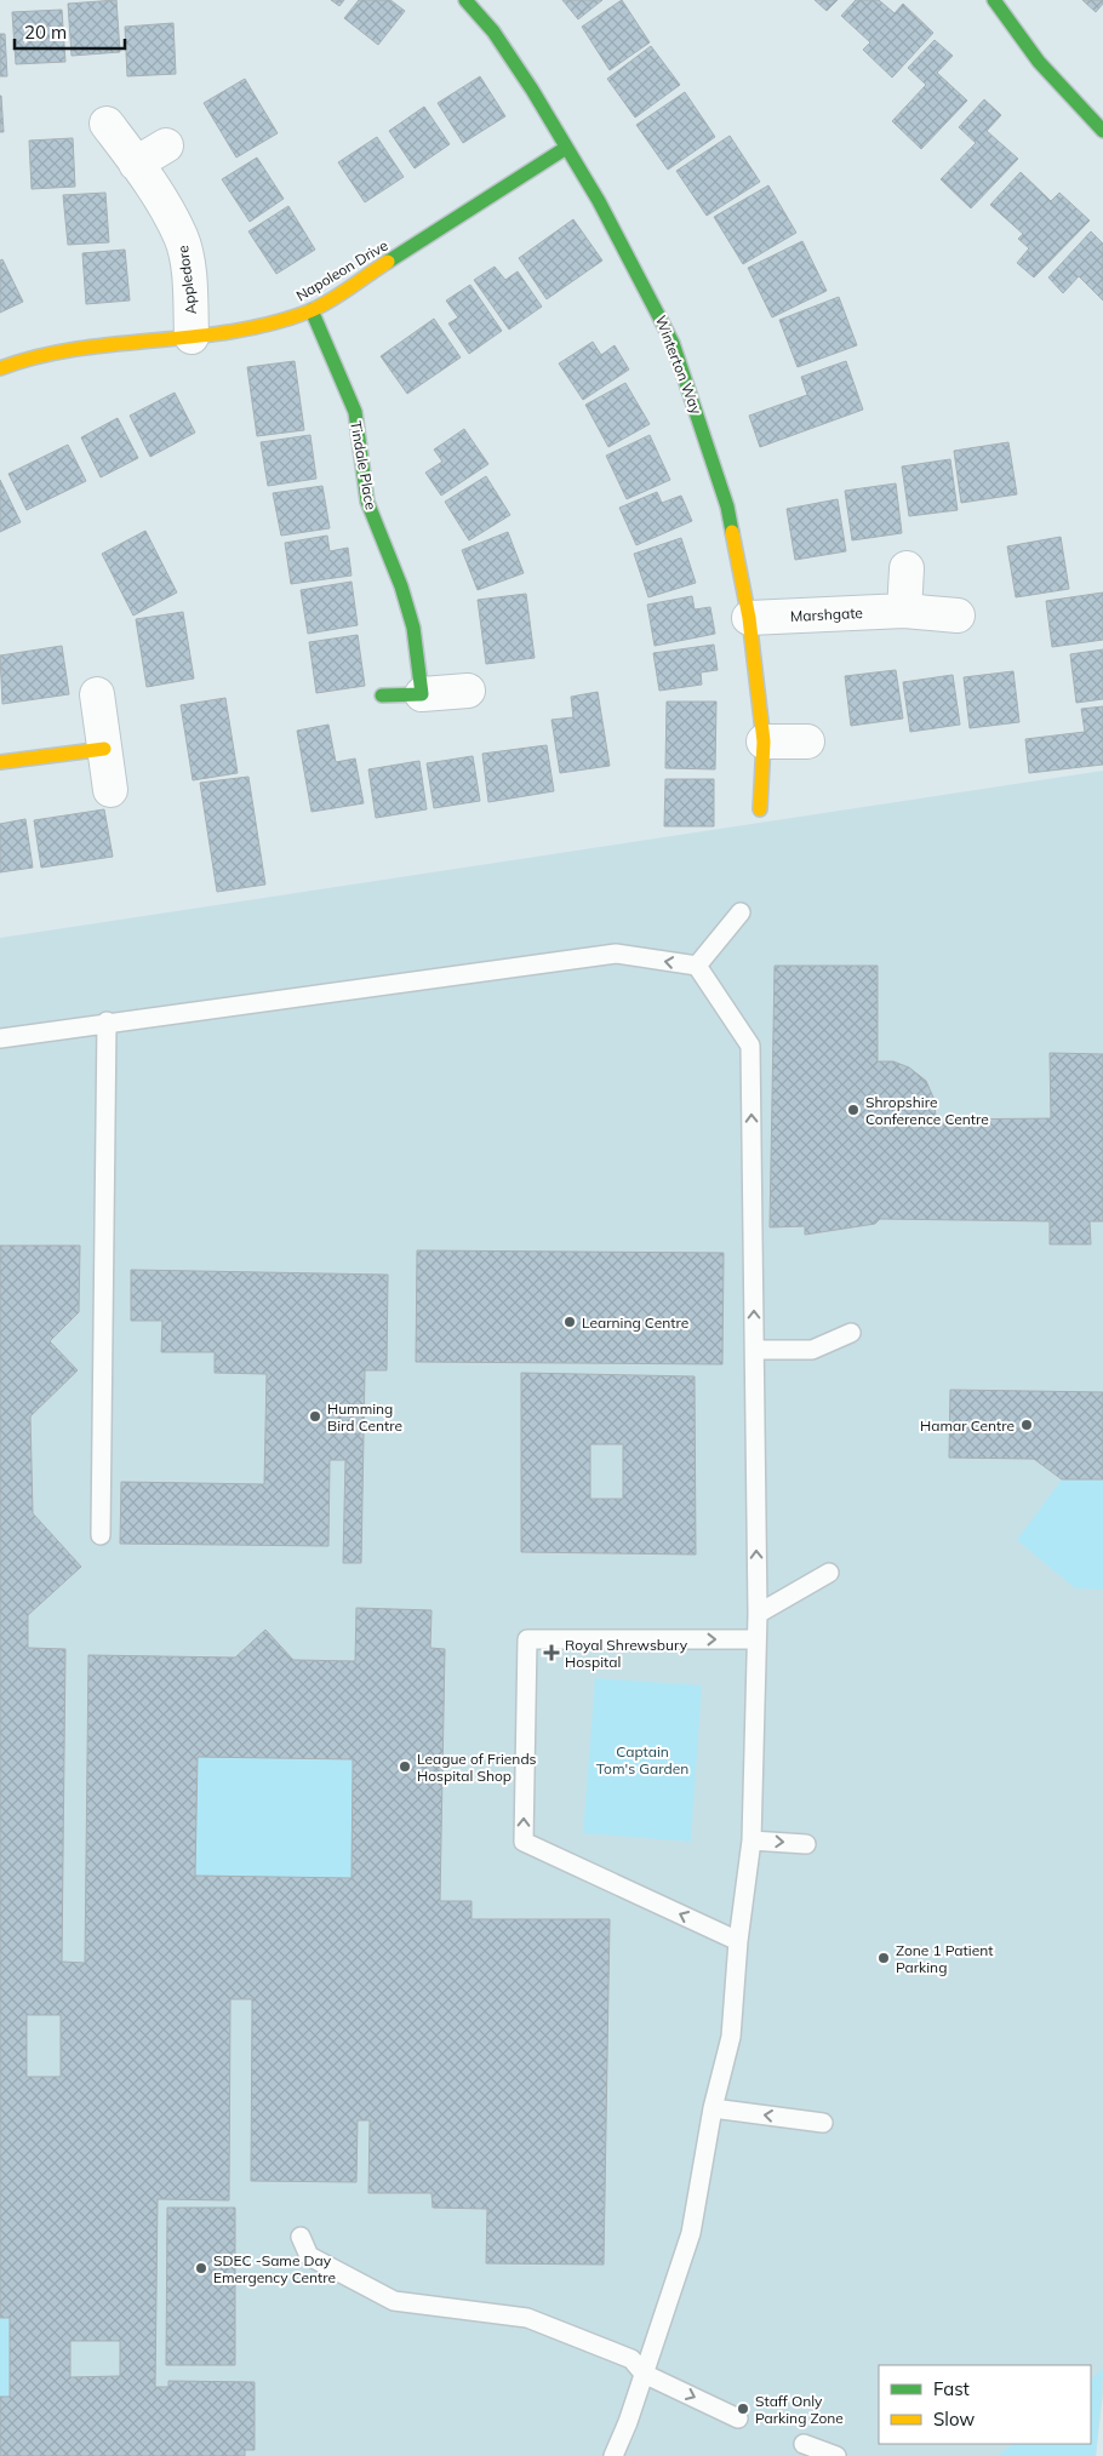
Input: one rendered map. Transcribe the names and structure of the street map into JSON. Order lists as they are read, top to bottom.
{
  "streets": {
    "street": [
      "Napoleon Drive",
      "Appledore",
      "Winterton Way",
      "Tindale Place",
      "Marshgate"
    ]
  },
  "crossings": [
    ["Napoleon Drive", "Appledore"],
    ["Napoleon Drive", "Winterton Way"],
    ["Napoleon Drive", "Tindale Place"],
    ["Winterton Way", "Marshgate"]
  ],
  "parks": ["Captain Tom's Garden"],
  "places": {
    "other": [
      "Shropshire Conference Centre",
      "Learning Centre",
      "Humming Bird Centre",
      "Hamar Centre",
      "League of Friends Hospital Shop",
      "Zone 1 Patient Parking",
      "SDEC -Same Day Emergency Centre",
      "Staff Only Parking Zone"
    ],
    "health": ["Royal Shrewsbury Hospital"]
  },
  "legend": ["Fast", "Slow"],
  "scale_bar": "20 m"
}
